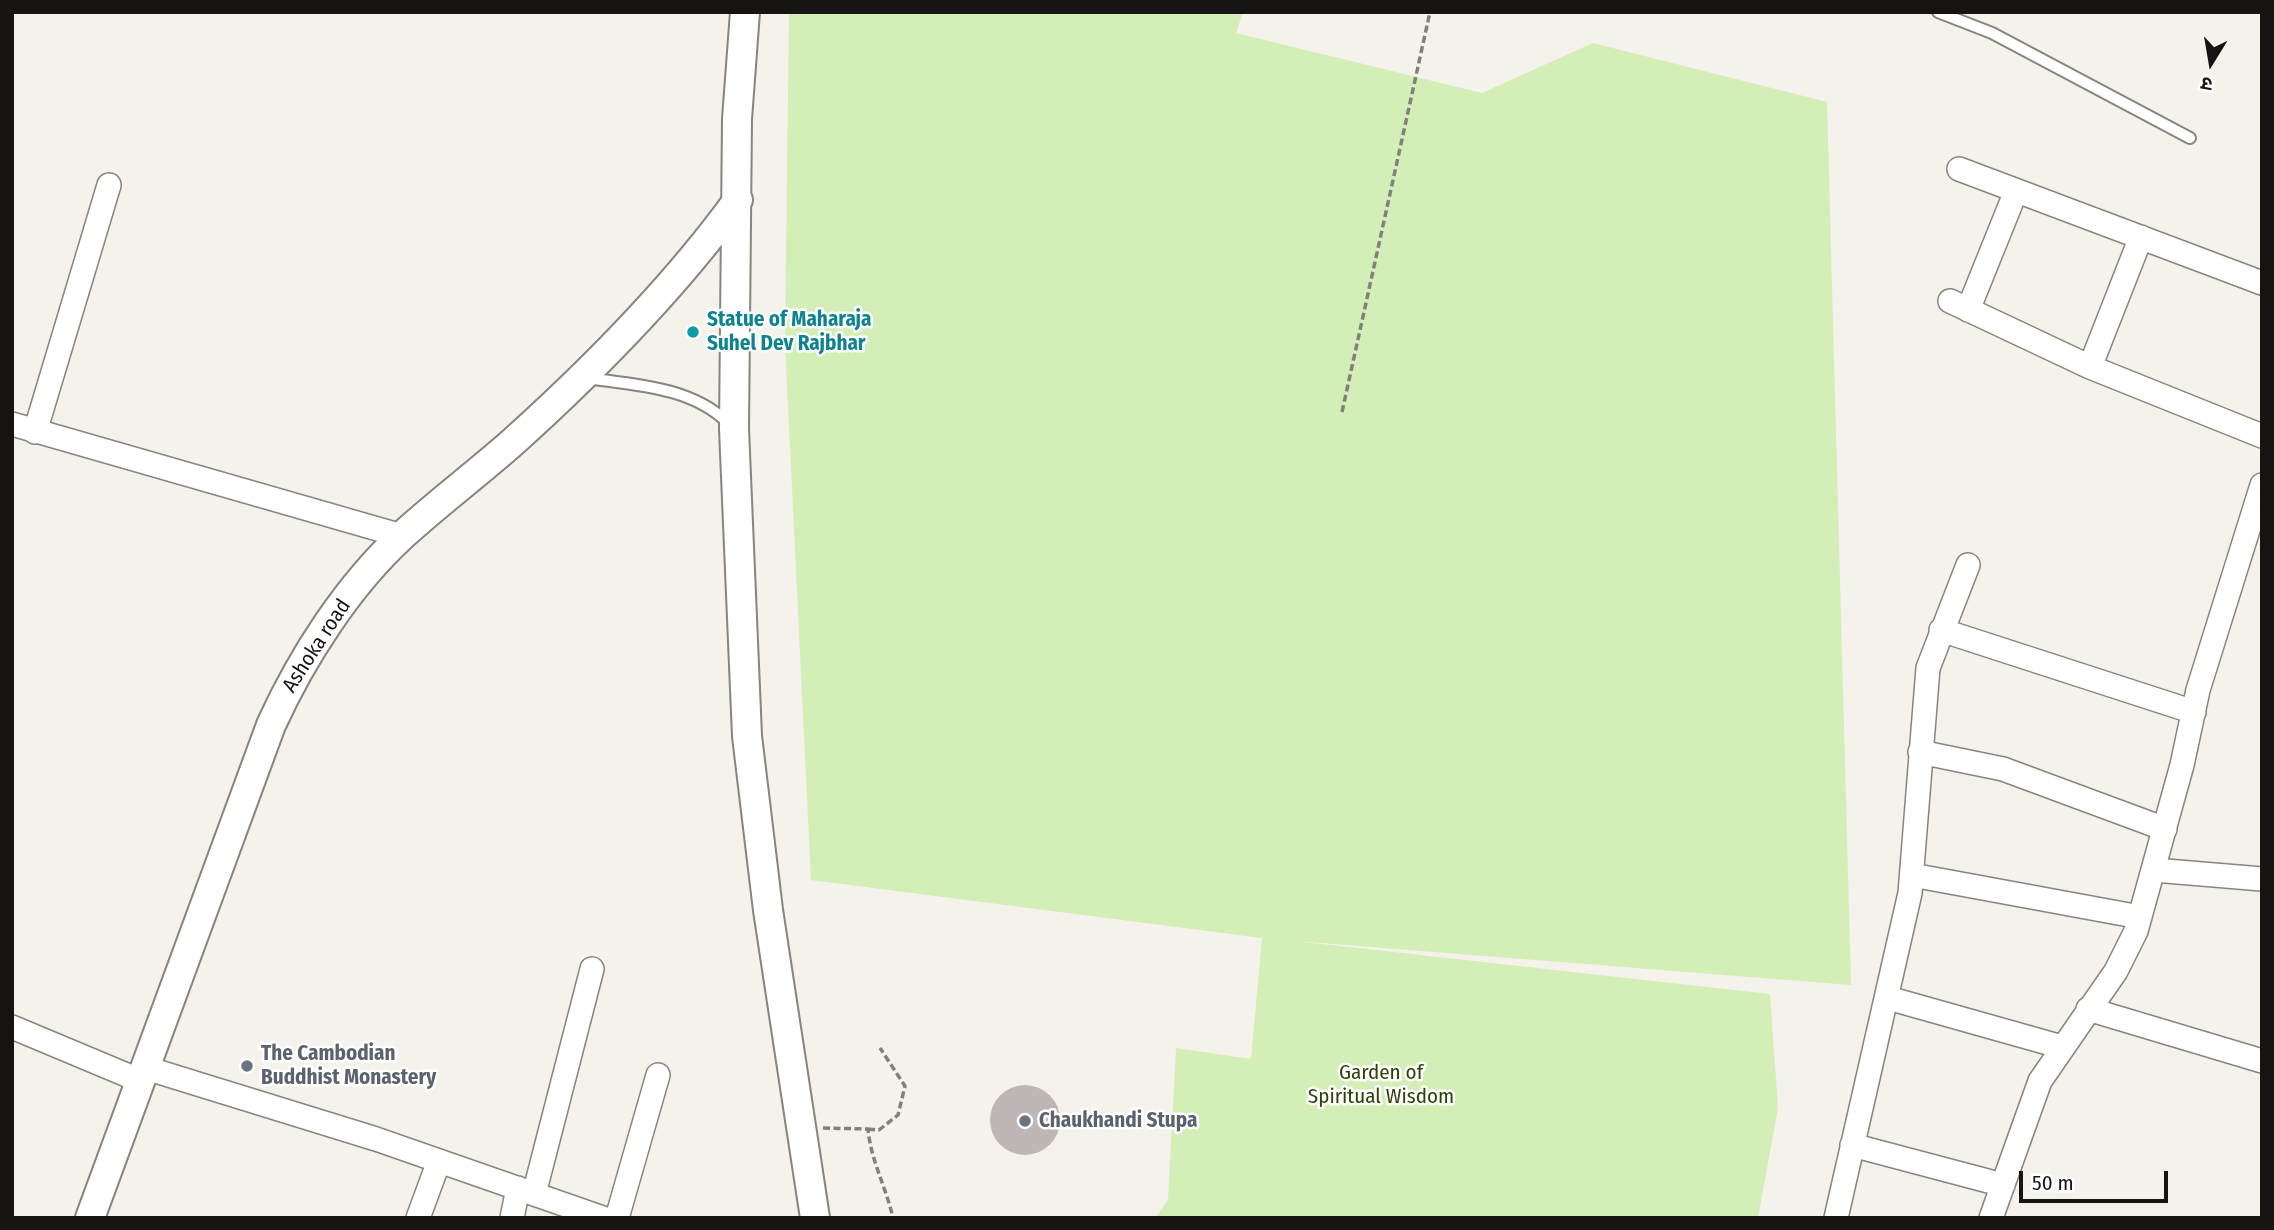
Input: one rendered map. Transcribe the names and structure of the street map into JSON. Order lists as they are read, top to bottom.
{
  "streets": {
    "street": ["Ashoka road"]
  },
  "parks": ["Garden of Spiritual Wisdom"],
  "places": ["Statue of Maharaja Suhel Dev Rajbhar", "The Cambodian Buddhist Monastery", "Chaukhandi Stupa"],
  "scale_bar": "50 m",
  "north": "bottom"
}
